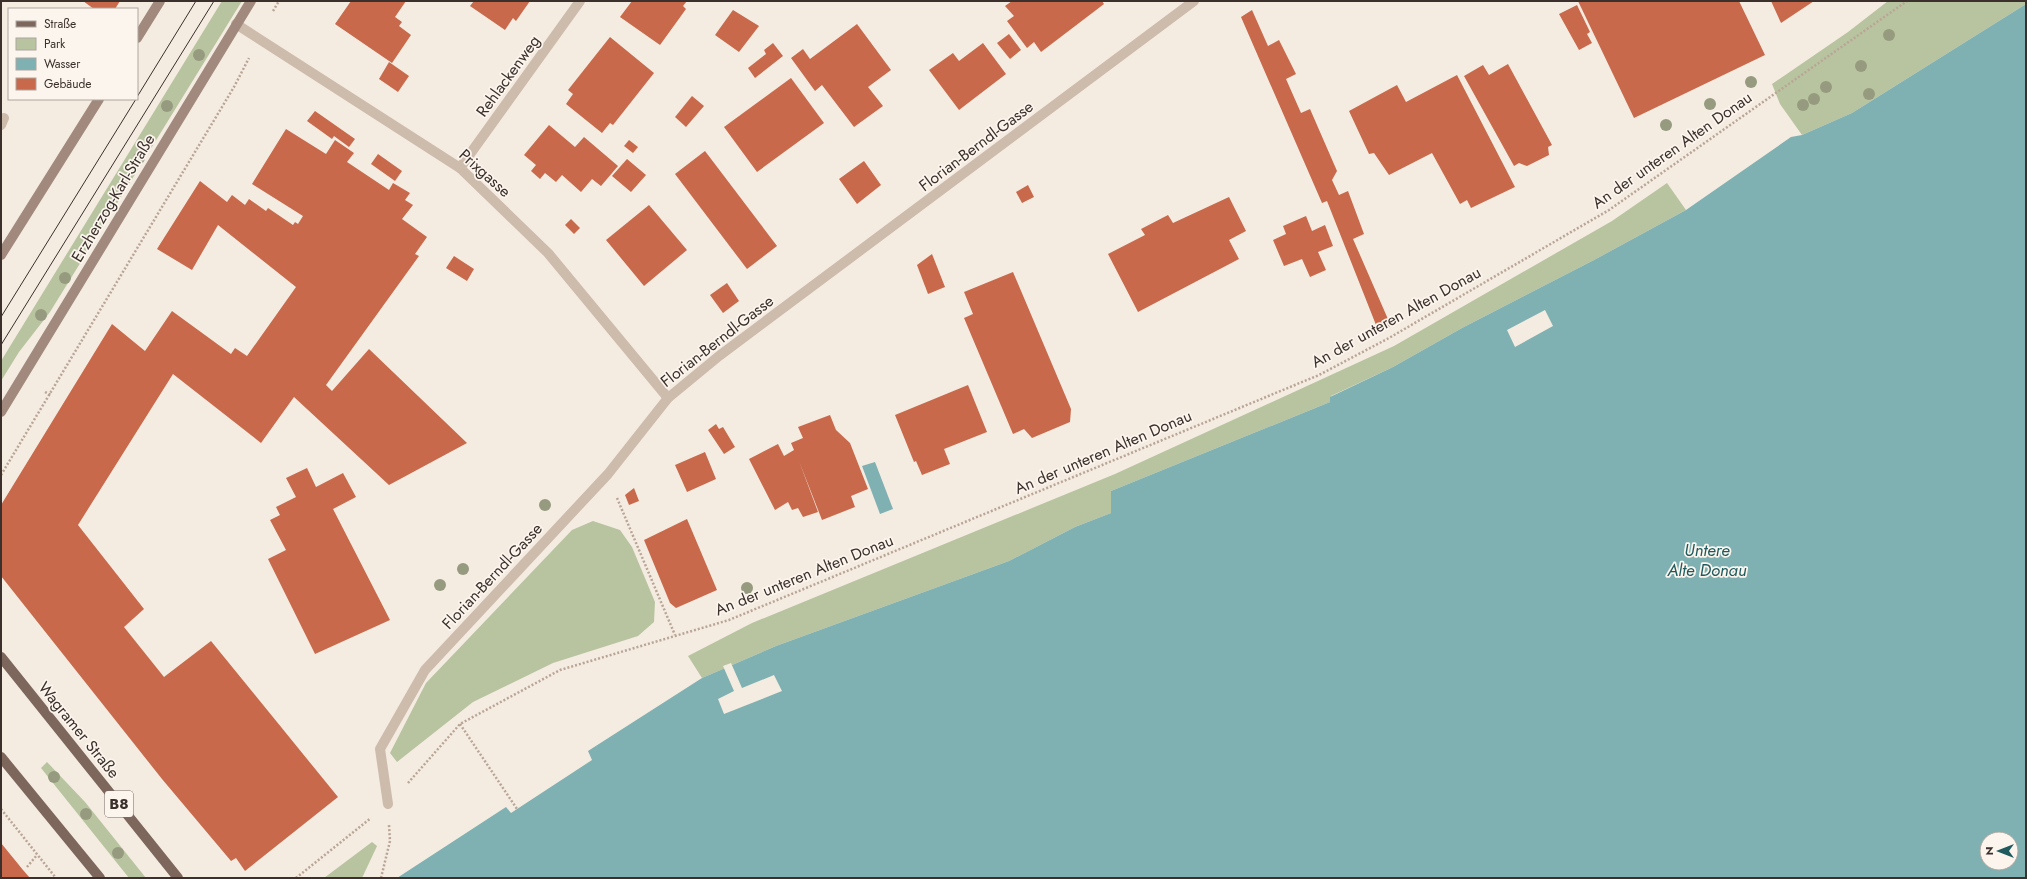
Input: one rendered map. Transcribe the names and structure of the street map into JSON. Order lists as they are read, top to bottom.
{
  "streets": {
    "main road": ["Erzherzog-Karl-Straße", "Wagramer Straße", "B8"],
    "street": ["Rehlackenweg", "Florian-Berndl-Gasse", "Prixgasse"],
    "path": ["An der unteren Alten Donau"]
  },
  "crossings": [
    ["Rehlackenweg", "Prixgasse"],
    ["Florian-Berndl-Gasse", "An der unteren Alten Donau"],
    ["Florian-Berndl-Gasse", "Prixgasse"],
    ["Prixgasse", "Erzherzog-Karl-Straße"]
  ],
  "water": ["Untere Alte Donau"],
  "legend": [
    "Straße",
    "Park",
    "Wasser",
    "Gebäude"
  ],
  "north": "left"
}
